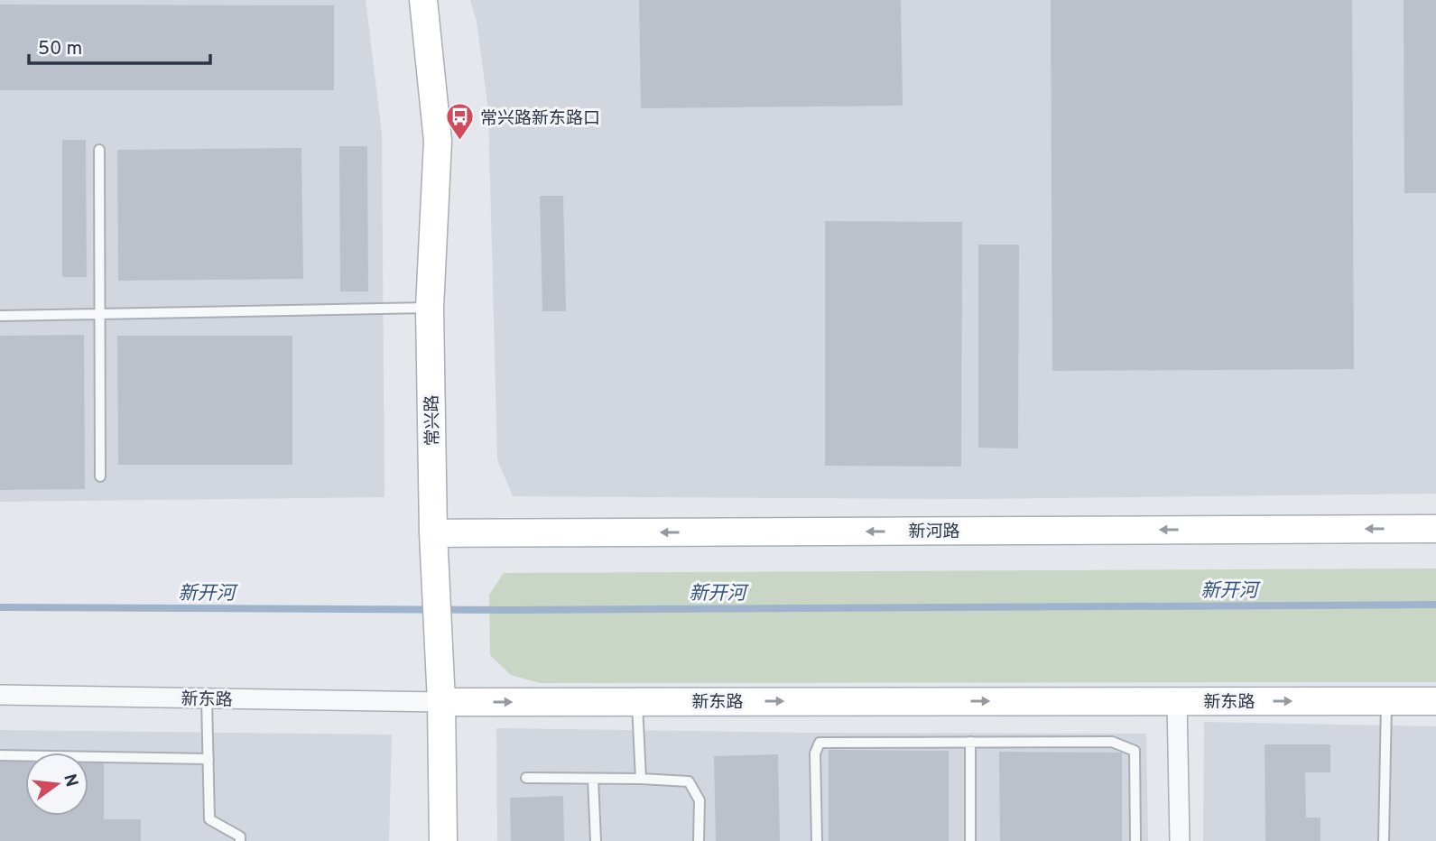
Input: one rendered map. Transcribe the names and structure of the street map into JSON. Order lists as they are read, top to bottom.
{
  "streets": {
    "street": ["常兴路", "新河路", "新东路"]
  },
  "crossings": [
    ["常兴路", "新河路"],
    ["常兴路", "新东路"]
  ],
  "one_way": ["新河路", "新东路"],
  "water": ["新开河"],
  "places": {
    "bus stop": ["常兴路新东路口"]
  },
  "scale_bar": "50 m",
  "north": "right"
}
